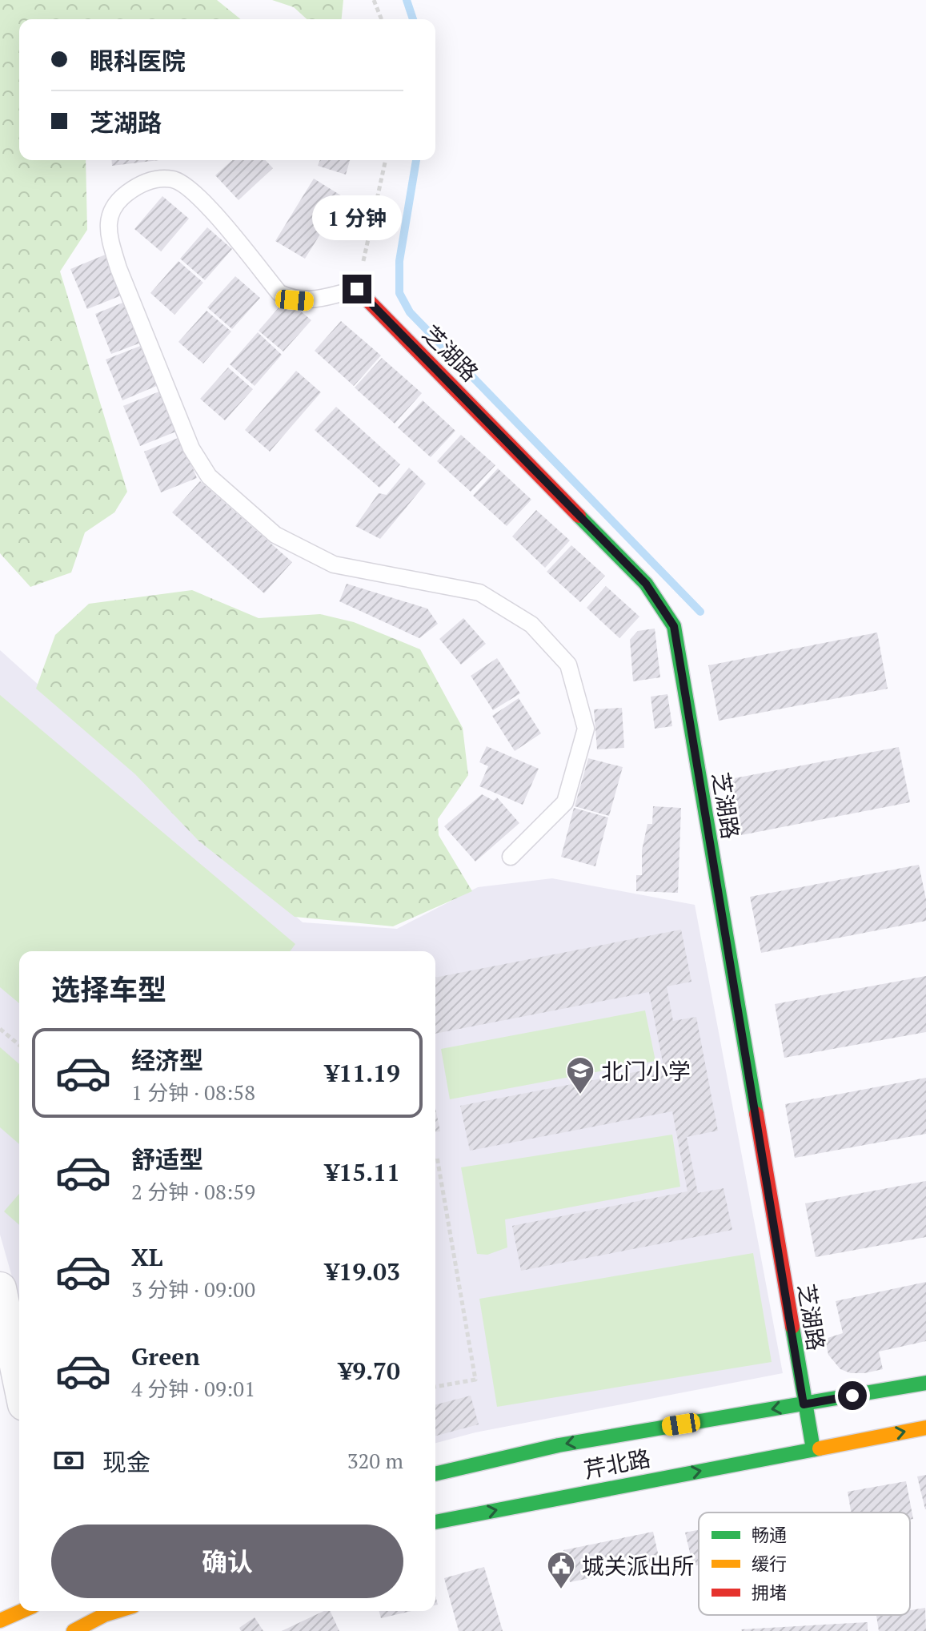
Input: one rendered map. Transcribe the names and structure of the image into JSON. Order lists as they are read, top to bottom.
{
  "streets": {
    "street": ["芝湖路", "芹北路"]
  },
  "crossings": [
    ["芝湖路", "芹北路"]
  ],
  "places": {
    "school or university": ["北门小学"],
    "public building": ["城关派出所"]
  },
  "legend": ["畅通", "缓行", "拥堵"],
  "page": {
    "banner": ["眼科医院", "芝湖路"],
    "bubble": "1 分钟",
    "heading": "选择车型",
    "list": [
      {
        "name": "经济型",
        "note": "1 分钟 · 08:58",
        "value": "¥11.19"
      },
      {
        "name": "舒适型",
        "note": "2 分钟 · 08:59",
        "value": "¥15.11"
      },
      {
        "name": "XL",
        "note": "3 分钟 · 09:00",
        "value": "¥19.03"
      },
      {
        "name": "Green",
        "note": "4 分钟 · 09:01",
        "value": "¥9.70"
      }
    ],
    "pay": ["现金", "320 m"],
    "buttons": "确认"
  }
}
